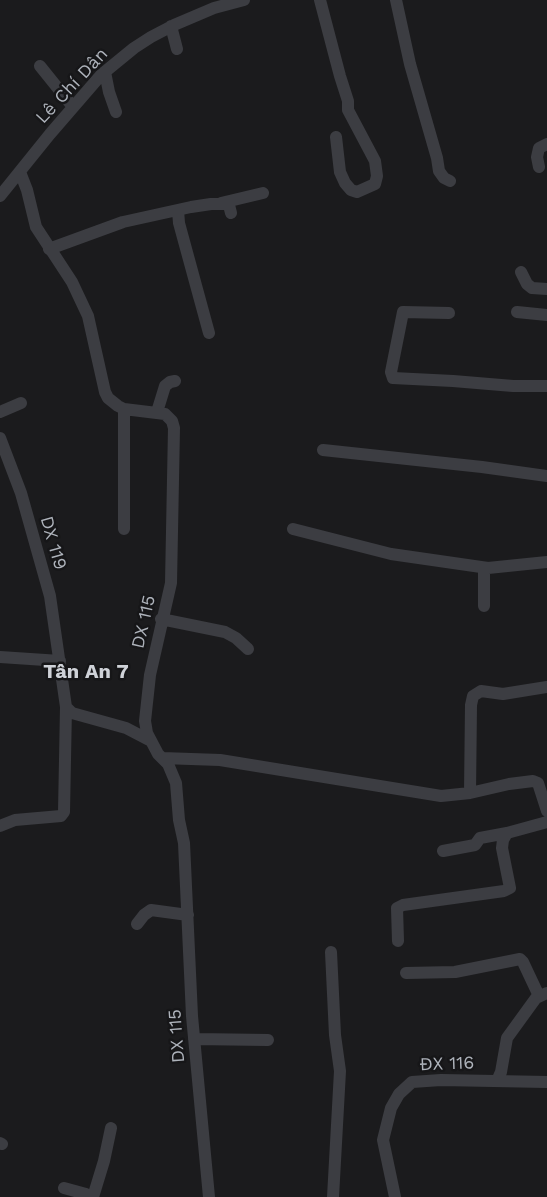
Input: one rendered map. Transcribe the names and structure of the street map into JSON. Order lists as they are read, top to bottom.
{
  "streets": {
    "street": [
      "Lê Chí Dân",
      "DX 119",
      "DX 115",
      "ĐX 116"
    ]
  },
  "districts": ["Tân An 7"]
}
